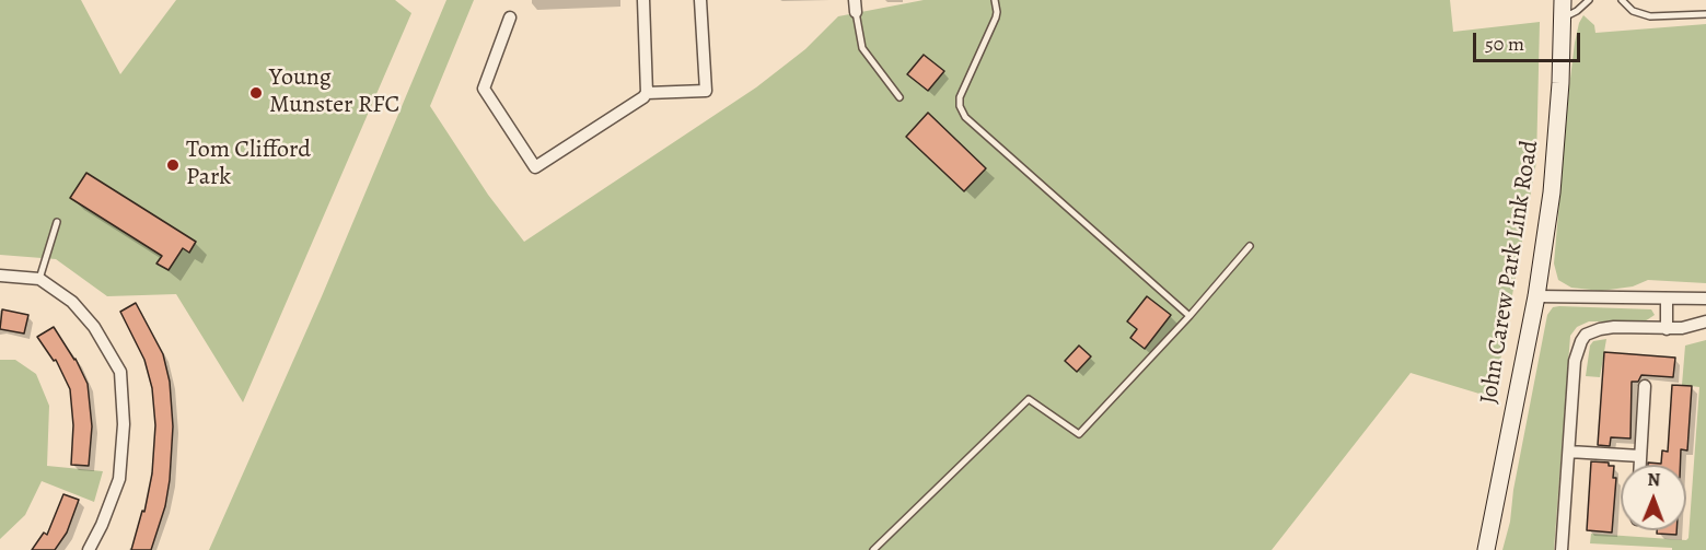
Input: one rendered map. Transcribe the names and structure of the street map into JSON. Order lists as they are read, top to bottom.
{
  "streets": {
    "main road": ["John Carew Park Link Road"]
  },
  "places": ["Young Munster RFC", "Tom Clifford Park"],
  "scale_bar": "50 m",
  "north": "top"
}
